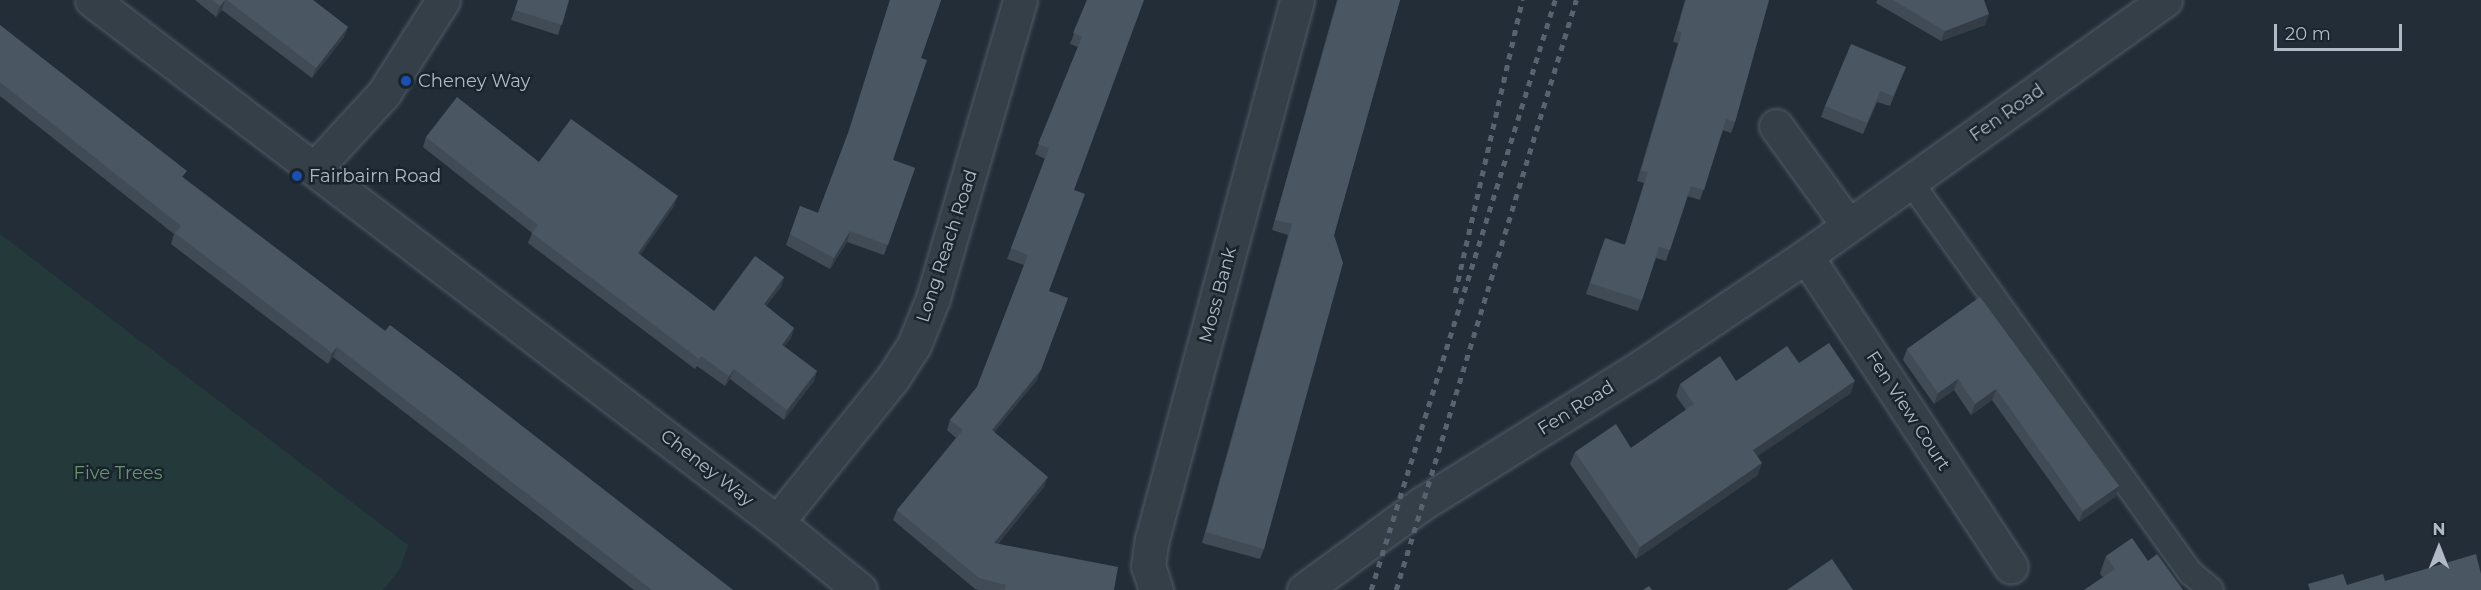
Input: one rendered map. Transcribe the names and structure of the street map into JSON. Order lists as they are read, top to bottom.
{
  "streets": {
    "street": [
      "Fen Road",
      "Long Reach Road",
      "Moss Bank",
      "Fen View Court",
      "Cheney Way"
    ]
  },
  "crossings": [
    ["Fen Road", "Fen View Court"],
    ["Long Reach Road", "Cheney Way"]
  ],
  "parks": ["Five Trees"],
  "places": ["Cheney Way", "Fairbairn Road"],
  "scale_bar": "20 m",
  "north": "top"
}
